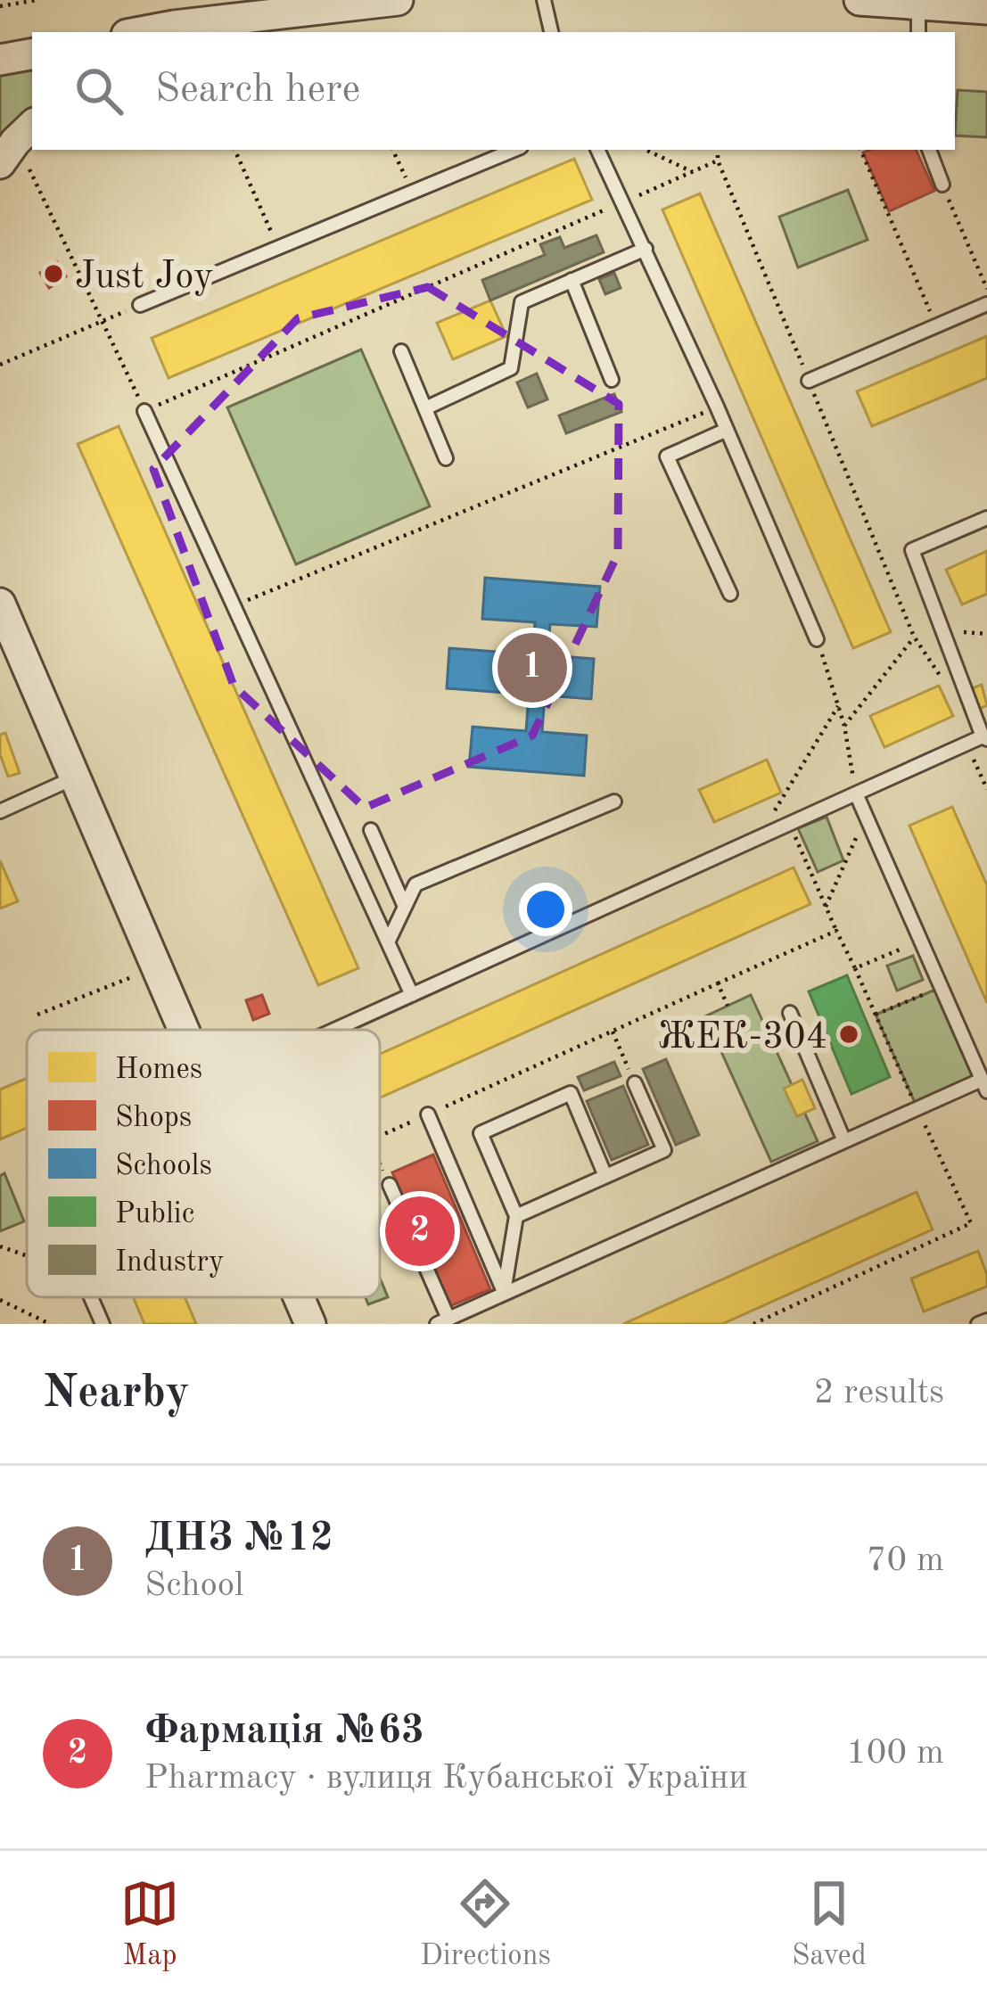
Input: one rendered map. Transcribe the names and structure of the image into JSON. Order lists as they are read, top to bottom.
{
  "places": ["Just Joy", "ЖЕК-304"],
  "legend": [
    "Homes",
    "Shops",
    "Schools",
    "Public",
    "Industry"
  ],
  "page": {
    "search": "Search here",
    "pins": ["1", "2"],
    "heading": ["Nearby", "2 results"],
    "list": [
      {
        "mark": "1",
        "name": "ДНЗ №12",
        "note": "School",
        "value": "70 m"
      },
      {
        "mark": "2",
        "name": "Фармація №63",
        "note": "Pharmacy · вулиця Кубанської України",
        "value": "100 m"
      }
    ],
    "nav": ["Map", "Directions", "Saved"]
  }
}
